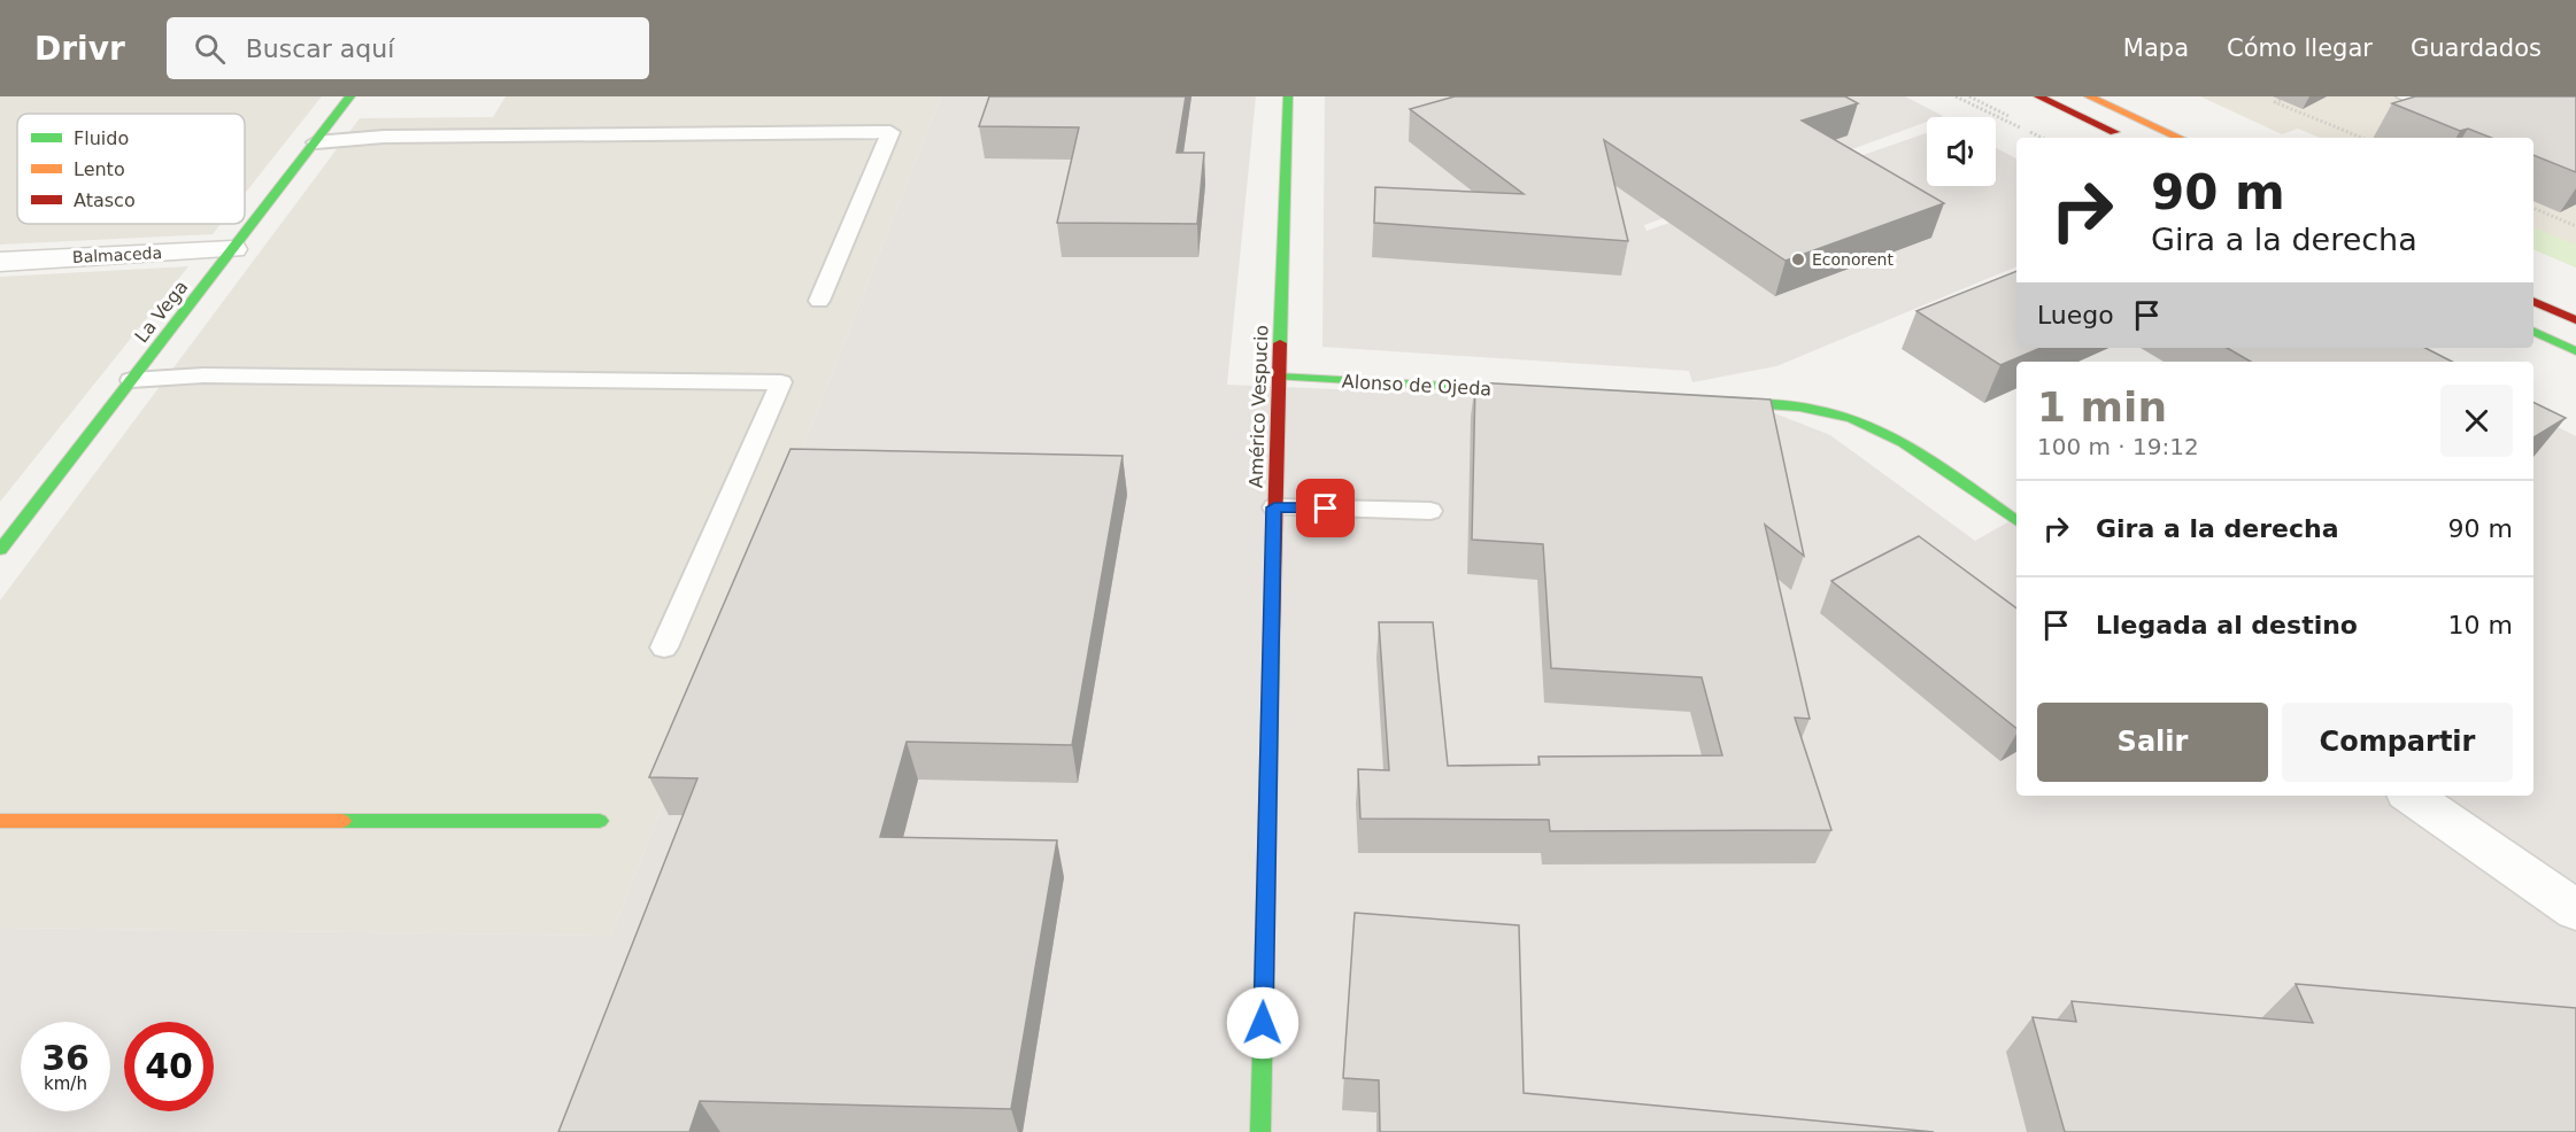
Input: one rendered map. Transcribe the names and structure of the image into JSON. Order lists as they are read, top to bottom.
{
  "streets": {
    "street": [
      "Balmaceda",
      "La Vega",
      "Alonso de Ojeda",
      "Américo Vespucio"
    ]
  },
  "crossings": [
    ["Balmaceda", "La Vega"],
    ["Alonso de Ojeda", "Américo Vespucio"]
  ],
  "places": ["Econorent"],
  "legend": ["Fluido", "Lento", "Atasco"],
  "page": {
    "header": "Drivr",
    "search": "Buscar aquí",
    "nav": ["Mapa", "Cómo llegar", "Guardados"],
    "turn": ["90 m", "Gira a la derecha"],
    "then": "Luego",
    "heading": ["1 min", "100 m · 19:12"],
    "list": [
      {
        "name": "Gira a la derecha",
        "value": "90 m"
      },
      {
        "name": "Llegada al destino",
        "value": "10 m"
      }
    ],
    "buttons": ["Salir", "Compartir"],
    "speed": "36 km/h",
    "limit": "40"
  }
}
